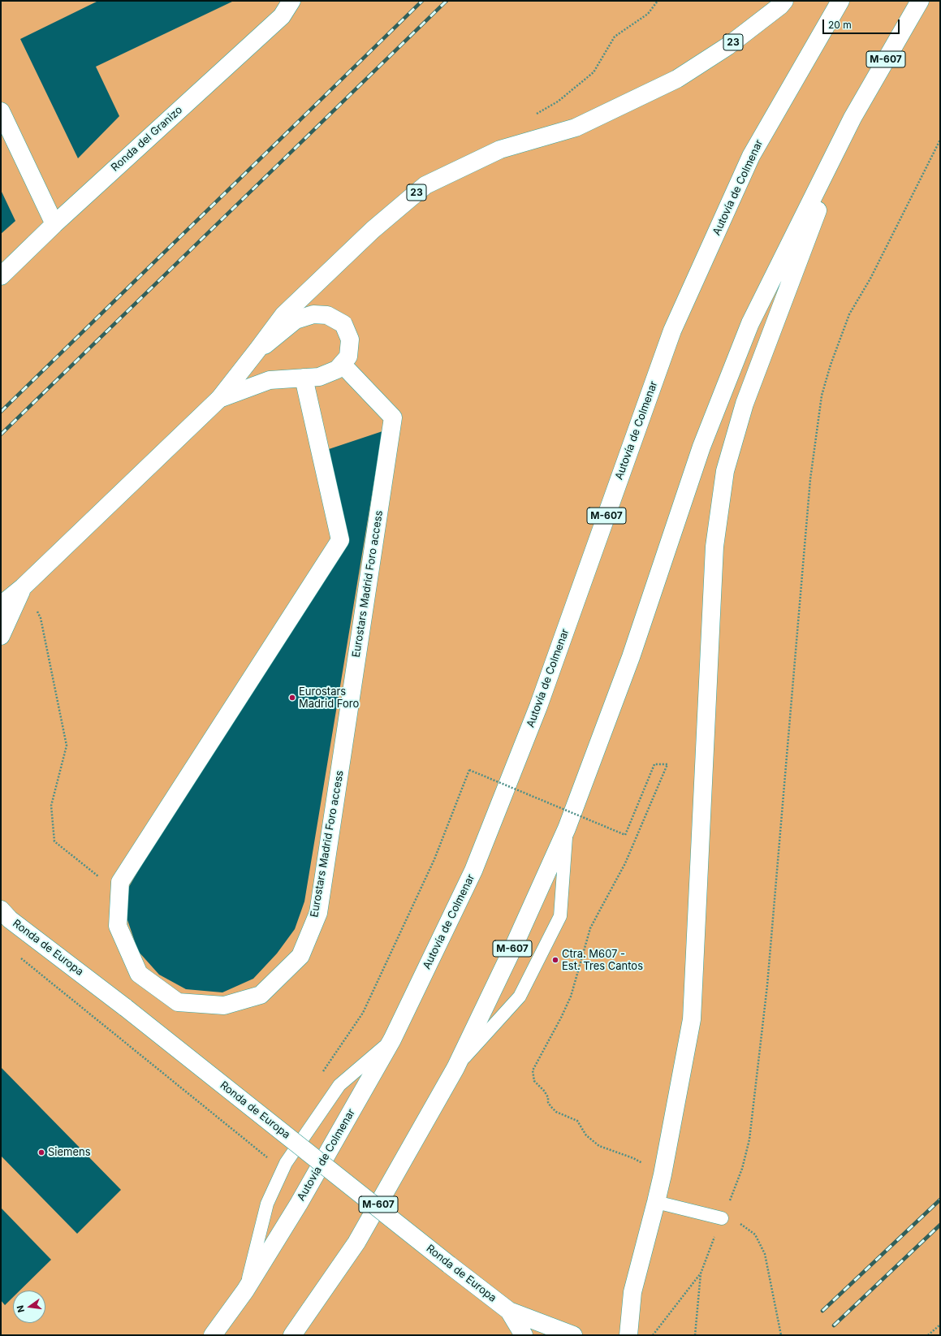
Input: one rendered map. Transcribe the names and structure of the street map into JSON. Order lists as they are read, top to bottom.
{
  "streets": {
    "main road": [
      "23",
      "M-607",
      "Ronda del Granizo",
      "Autovía de Colmenar",
      "Eurostars Madrid Foro access",
      "Ronda de Europa"
    ]
  },
  "places": ["Eurostars Madrid Foro", "Ctra. M607 - Est. Tres Cantos", "Siemens"],
  "scale_bar": "20 m",
  "north": "left"
}
